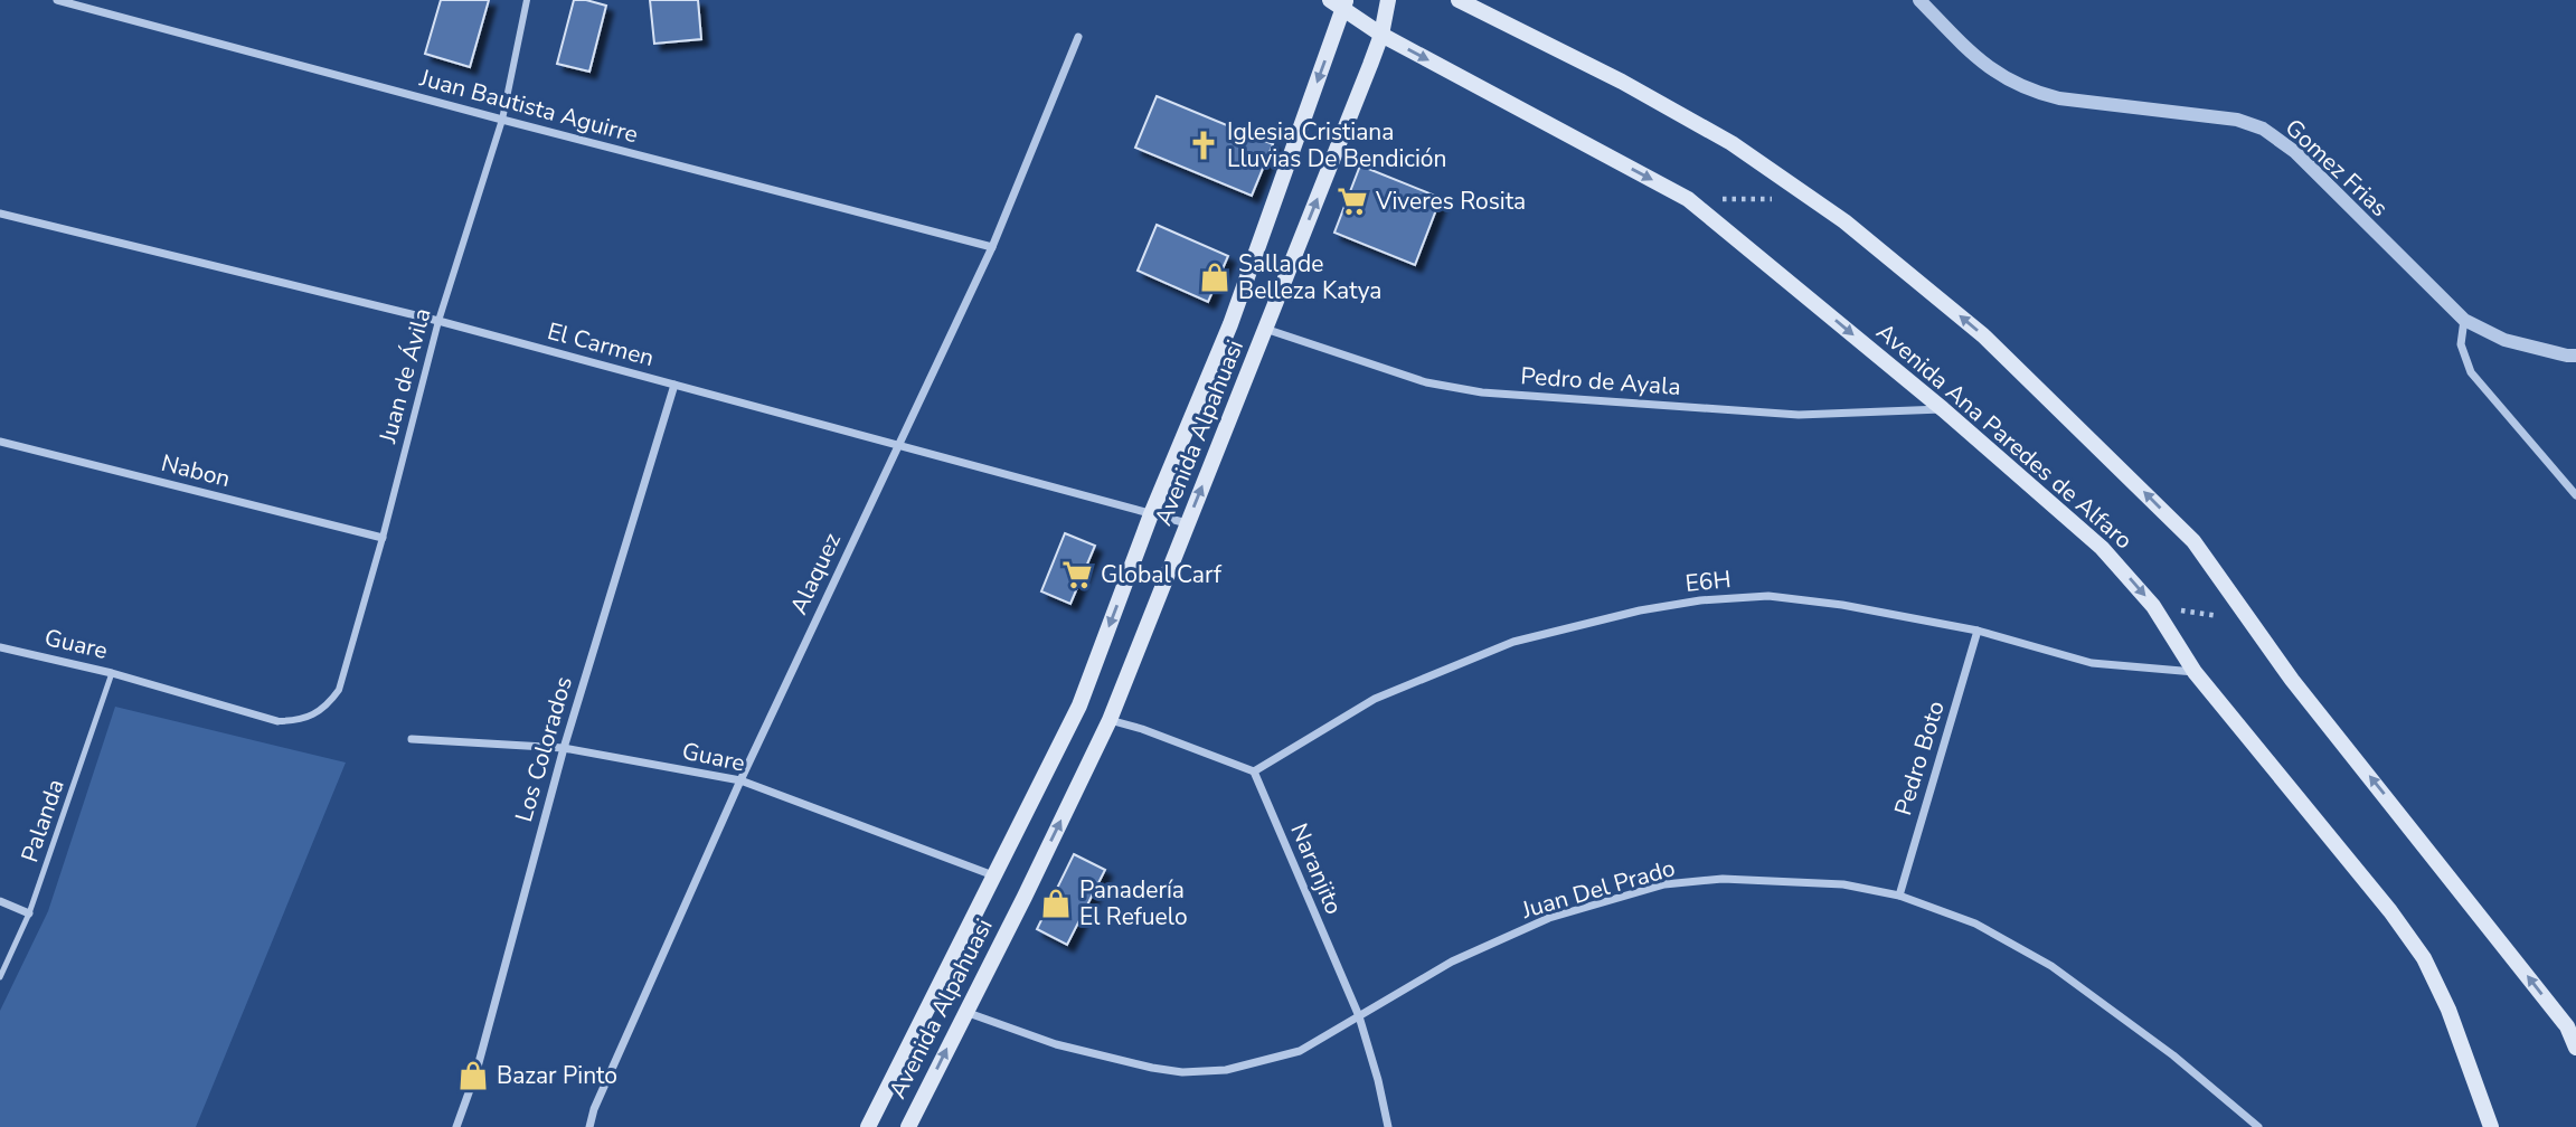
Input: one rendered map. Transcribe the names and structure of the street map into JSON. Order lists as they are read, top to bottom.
{
  "streets": {
    "main road": ["Avenida Alpahuasi", "Avenida Ana Paredes de Alfaro"],
    "street": [
      "Juan Bautista Aguirre",
      "Gomez Frias",
      "El Carmen",
      "Juan de Ávila",
      "Pedro de Ayala",
      "Nabon",
      "Alaquez",
      "E6H",
      "Guare",
      "Los Colorados",
      "Pedro Boto",
      "Naranjito",
      "Juan Del Prado"
    ],
    "lane": ["Palanda"]
  },
  "crossings": [
    ["Juan Bautista Aguirre", "Juan de Ávila"],
    ["Juan Bautista Aguirre", "Alaquez"],
    ["El Carmen", "Juan de Ávila"],
    ["El Carmen", "Avenida Alpahuasi"],
    ["El Carmen", "Alaquez"],
    ["El Carmen", "Los Colorados"],
    ["Juan de Ávila", "Nabon"],
    ["Juan de Ávila", "Guare"],
    ["Pedro de Ayala", "Avenida Alpahuasi"],
    ["Pedro de Ayala", "Avenida Ana Paredes de Alfaro"],
    ["Avenida Alpahuasi", "Avenida Ana Paredes de Alfaro"],
    ["Avenida Alpahuasi", "Guare"],
    ["Avenida Alpahuasi", "Juan Del Prado"],
    ["Avenida Ana Paredes de Alfaro", "E6H"],
    ["Alaquez", "Guare"],
    ["E6H", "Pedro Boto"],
    ["E6H", "Naranjito"],
    ["Guare", "Los Colorados"],
    ["Guare", "Palanda"],
    ["Pedro Boto", "Juan Del Prado"],
    ["Naranjito", "Juan Del Prado"]
  ],
  "places": {
    "church": ["Iglesia Cristiana Lluvias De Bendición"],
    "supermarket": ["Viveres Rosita", "Global Carf"],
    "shop": ["Salla de Belleza Katya", "Panadería El Refuelo", "Bazar Pinto"]
  }
}
